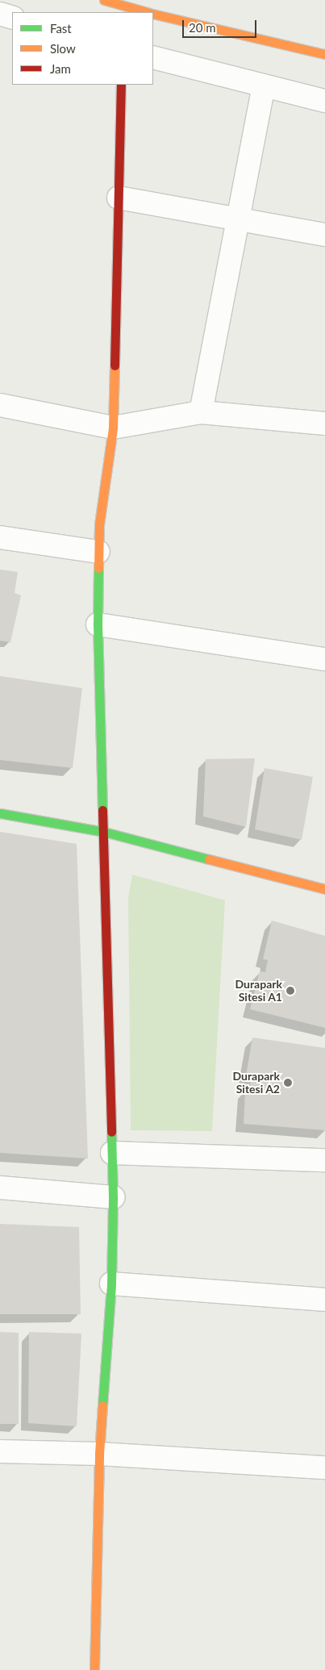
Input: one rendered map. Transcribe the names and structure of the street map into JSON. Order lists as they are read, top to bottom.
{
  "places": ["Durapark Sitesi A1", "Durapark Sitesi A2"],
  "legend": ["Fast", "Slow", "Jam"],
  "scale_bar": "20 m"
}
